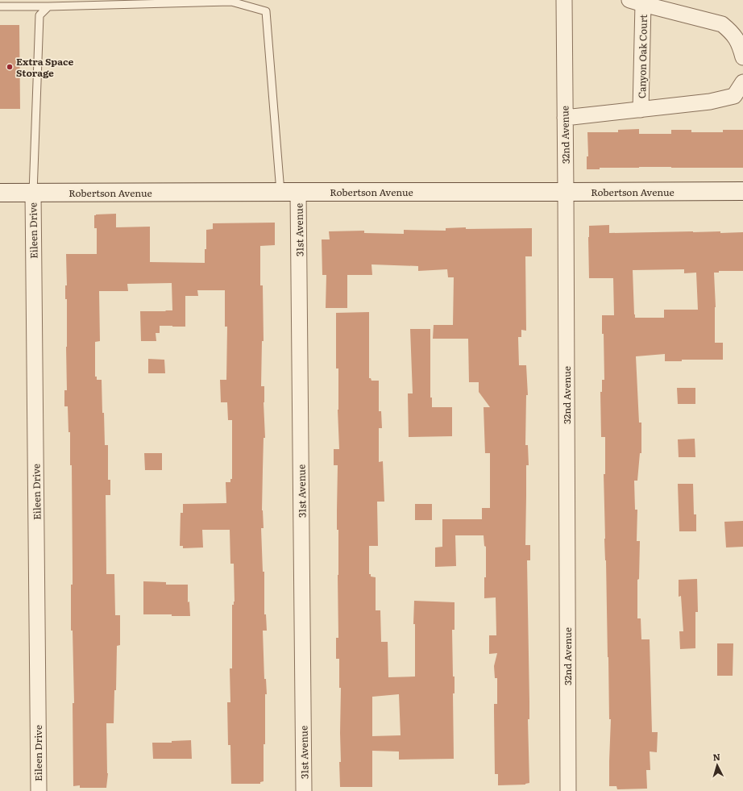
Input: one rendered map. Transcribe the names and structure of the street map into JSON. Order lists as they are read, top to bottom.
{
  "streets": {
    "street": [
      "Canyon Oak Court",
      "32nd Avenue",
      "Robertson Avenue",
      "31st Avenue",
      "Eileen Drive"
    ]
  },
  "crossings": [
    ["Canyon Oak Court", "32nd Avenue"],
    ["32nd Avenue", "Robertson Avenue"],
    ["Robertson Avenue", "31st Avenue"],
    ["Robertson Avenue", "Eileen Drive"]
  ],
  "places": ["Extra Space Storage"],
  "north": "top"
}
